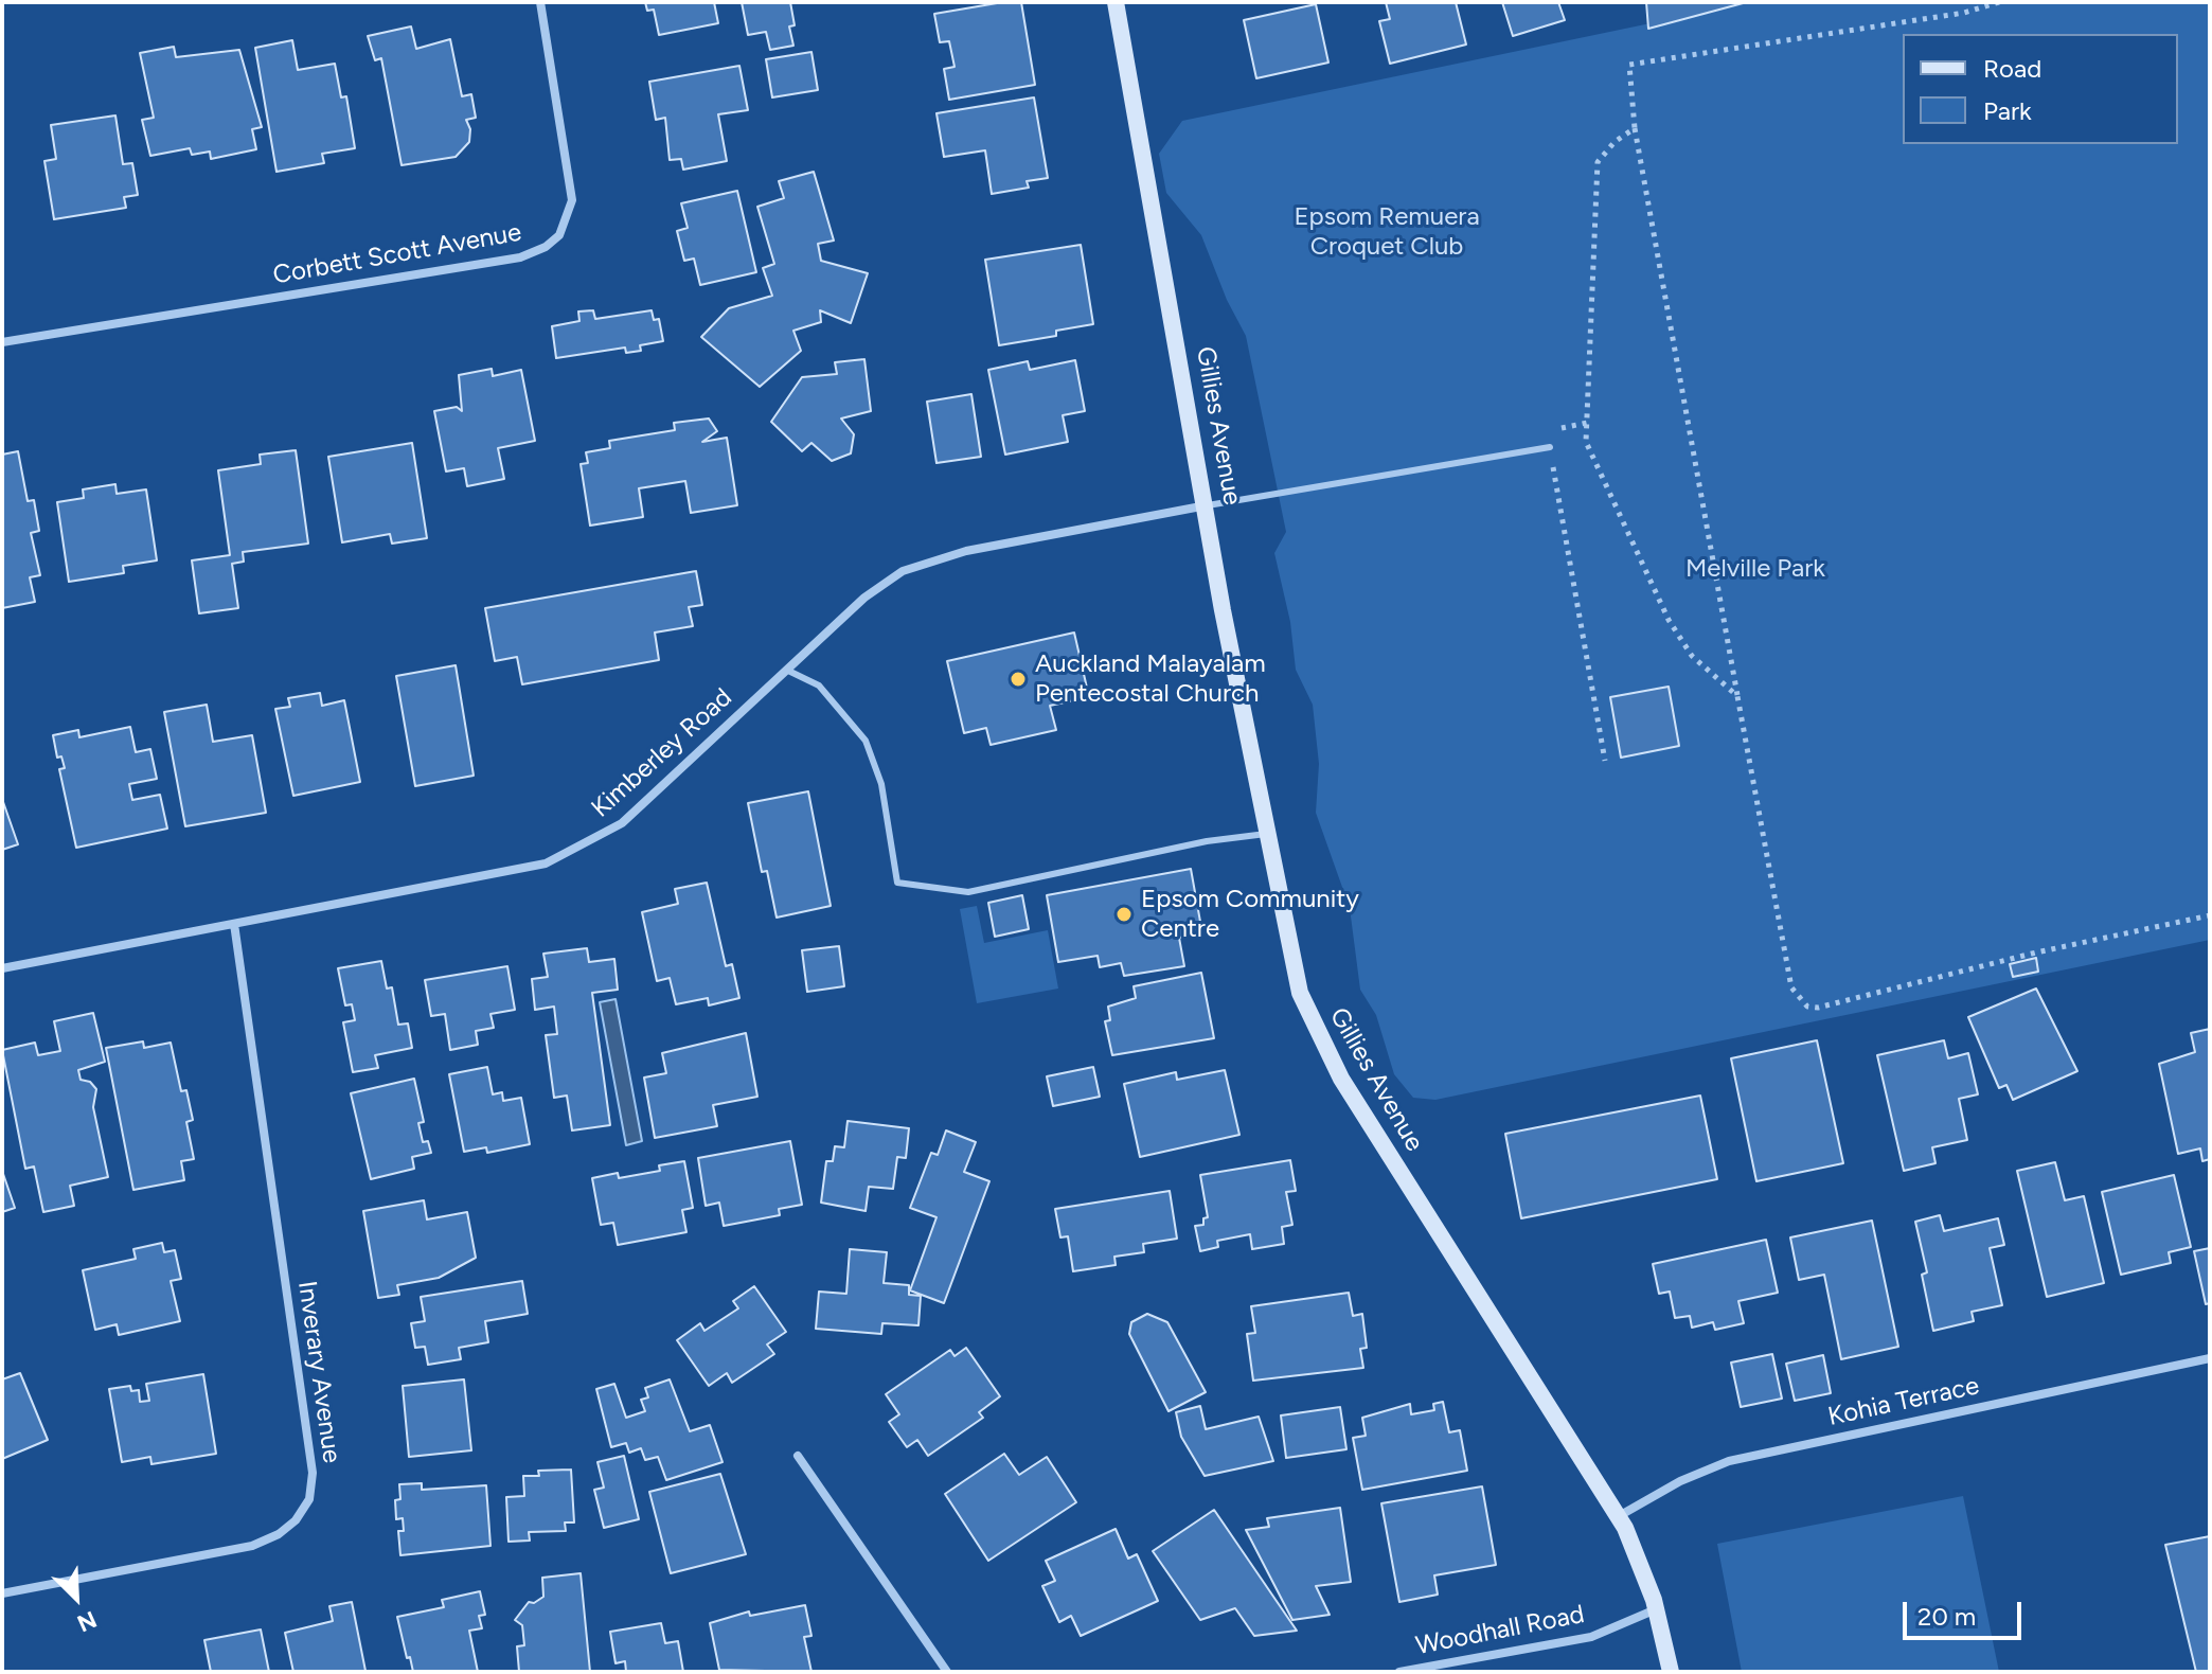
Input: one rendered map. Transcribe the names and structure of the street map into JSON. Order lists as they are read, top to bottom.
{
  "streets": {
    "main road": ["Gillies Avenue"],
    "street": [
      "Corbett Scott Avenue",
      "Kimberley Road",
      "Inverary Avenue",
      "Kohia Terrace",
      "Woodhall Road"
    ]
  },
  "crossings": [
    ["Gillies Avenue", "Kimberley Road"],
    ["Gillies Avenue", "Kohia Terrace"],
    ["Gillies Avenue", "Woodhall Road"],
    ["Kimberley Road", "Inverary Avenue"]
  ],
  "parks": ["Epsom Remuera Croquet Club", "Melville Park"],
  "places": ["Auckland Malayalam Pentecostal Church", "Epsom Community Centre"],
  "legend": ["Road", "Park"],
  "scale_bar": "20 m",
  "north": "bottom right"
}
